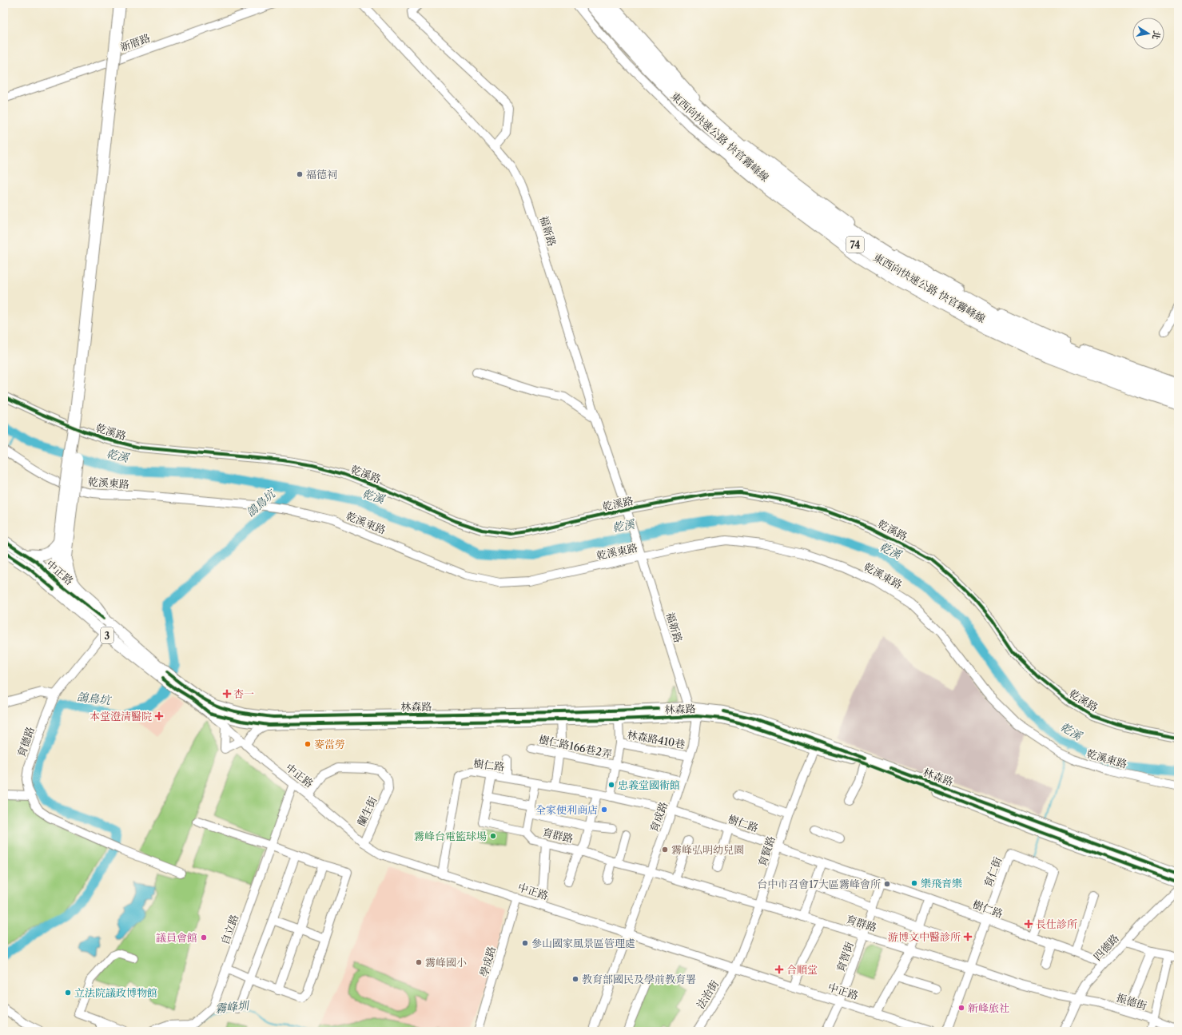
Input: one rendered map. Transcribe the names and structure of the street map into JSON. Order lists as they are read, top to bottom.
{
  "streets": {
    "highway": ["東西向快速公路 快官霧峰線", "74"],
    "main road": ["中正路", "3", "林森路"],
    "street": [
      "新厝路",
      "福新路",
      "乾溪路",
      "乾溪東路",
      "林森路410巷",
      "育德路",
      "樹仁路166巷2弄",
      "樹仁路",
      "蘭生街",
      "育成路",
      "育群路",
      "育賢路",
      "育仁街",
      "自立路",
      "四德路",
      "育智街",
      "學成路",
      "法治街",
      "振德街"
    ]
  },
  "crossings": [
    ["福新路", "乾溪路"],
    ["福新路", "乾溪東路"],
    ["福新路", "林森路"],
    ["中正路", "3"],
    ["中正路", "林森路"],
    ["中正路", "育德路"],
    ["中正路", "樹仁路"],
    ["中正路", "蘭生街"],
    ["中正路", "育成路"],
    ["中正路", "育賢路"],
    ["中正路", "自立路"],
    ["中正路", "育智街"],
    ["中正路", "學成路"],
    ["中正路", "法治街"],
    ["3", "林森路"],
    ["林森路", "育成路"],
    ["林森路", "育賢路"],
    ["林森路410巷", "育成路"],
    ["樹仁路166巷2弄", "育成路"],
    ["樹仁路", "育成路"],
    ["樹仁路", "育賢路"],
    ["樹仁路", "育仁街"],
    ["樹仁路", "四德路"],
    ["樹仁路", "育智街"],
    ["育成路", "育群路"],
    ["育群路", "育賢路"],
    ["育群路", "育仁街"],
    ["育群路", "四德路"],
    ["育群路", "育智街"],
    ["育群路", "振德街"],
    ["育賢路", "法治街"],
    ["四德路", "振德街"]
  ],
  "water": ["乾溪", "鴿鳥坑", "霧峰圳"],
  "places": {
    "other": [
      "福德祠",
      "麥當勞",
      "忠義堂國術館",
      "全家便利商店",
      "霧峰台電籃球場",
      "霧峰弘明幼兒園",
      "樂飛音樂",
      "台中市召會17大區霧峰會所",
      "議員會館",
      "參山國家風景區管理處",
      "霧峰國小",
      "教育部國民及學前教育署",
      "立法院議政博物館",
      "新峰旅社"
    ],
    "health": [
      "杏一",
      "本堂澄清醫院",
      "長仕診所",
      "游博文中醫診所",
      "合順堂"
    ]
  },
  "north": "right"
}
